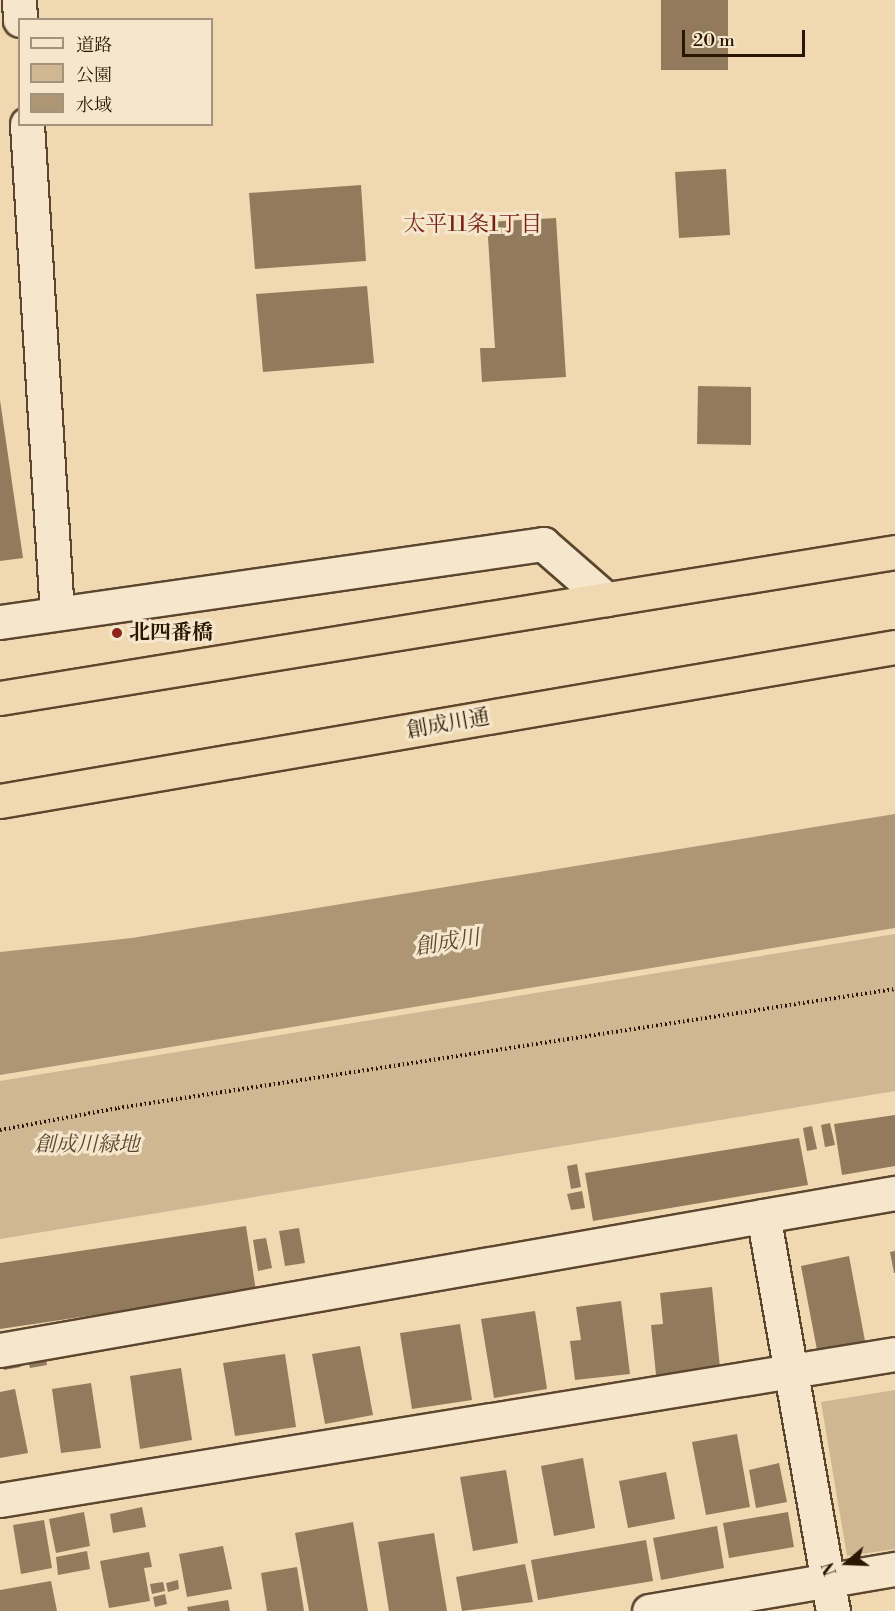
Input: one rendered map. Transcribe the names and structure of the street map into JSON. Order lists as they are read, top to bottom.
{
  "streets": {
    "highway": ["創成川通"]
  },
  "districts": ["太平11条1丁目"],
  "water": ["創成川"],
  "parks": ["創成川緑地"],
  "places": ["北四番橋"],
  "legend": ["道路", "公園", "水域"],
  "scale_bar": "20 m",
  "north": "left"
}
